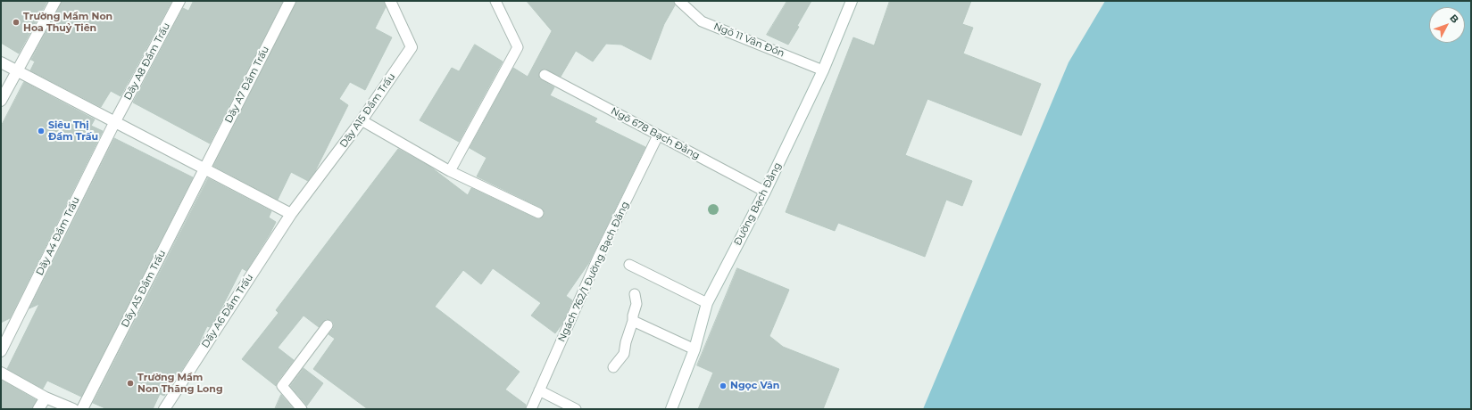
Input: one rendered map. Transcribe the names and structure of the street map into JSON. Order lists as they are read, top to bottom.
{
  "streets": {
    "street": [
      "Dãy A8 Đầm Trấu",
      "Dãy A7 Đầm Trấu",
      "Dãy A15 Đầm Trấu",
      "Đường Bạch Đằng",
      "Dãy A4 Đầm Trấu",
      "Dãy A5 Đầm Trấu",
      "Dãy A6 Đầm Trấu"
    ],
    "lane": ["Ngõ 11 Vân Đồn", "Ngõ 678 Bạch Đằng", "Ngách 762/1 Đường Bạch Đằng"]
  },
  "crossings": [
    ["Ngõ 11 Vân Đồn", "Đường Bạch Đằng"],
    ["Dãy A8 Đầm Trấu", "Dãy A4 Đầm Trấu"],
    ["Dãy A7 Đầm Trấu", "Dãy A5 Đầm Trấu"],
    ["Dãy A15 Đầm Trấu", "Dãy A6 Đầm Trấu"],
    ["Ngõ 678 Bạch Đằng", "Đường Bạch Đằng"],
    ["Ngõ 678 Bạch Đằng", "Ngách 762/1 Đường Bạch Đằng"]
  ],
  "places": [
    "Trường Mầm Non Hoa Thuỷ Tiên",
    "Siêu Thị Đầm Trấu",
    "Trường Mầm Non Thăng Long",
    "Ngọc Vân"
  ],
  "north": "top right"
}
